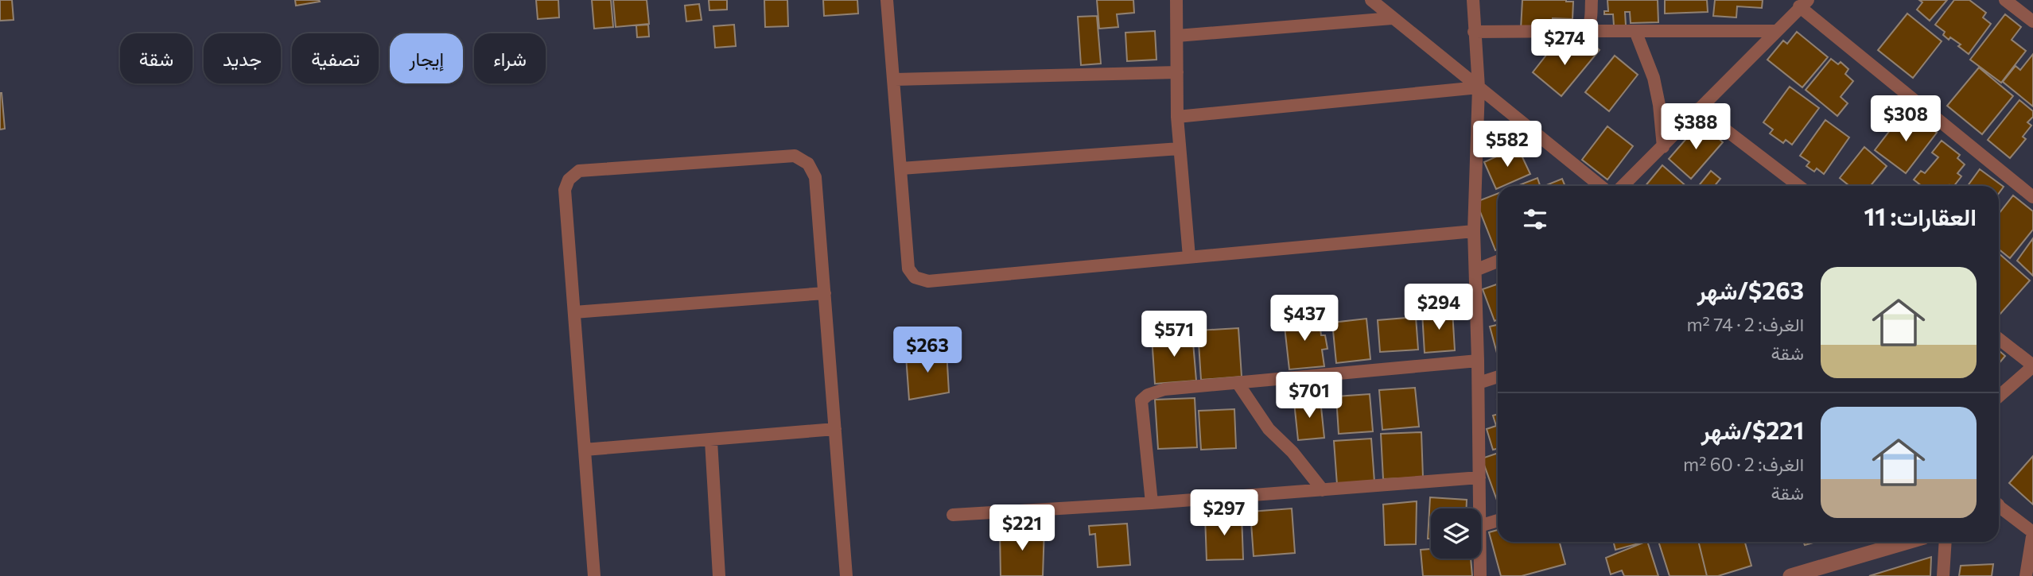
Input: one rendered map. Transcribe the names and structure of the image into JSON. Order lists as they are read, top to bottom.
{
  "page": {
    "price": [
      "$274",
      "$308",
      "$388",
      "$582",
      "$294",
      "$437",
      "$571",
      "$263",
      "$701",
      "$297",
      "$221"
    ],
    "chip": [
      "شراء",
      "إيجار",
      "تصفية",
      "جديد",
      "شقة"
    ],
    "heading": "العقارات: 11",
    "list": [
      {
        "name": "$263/شهر",
        "note": "الغرف: 2 · 74 m² · شقة"
      },
      {
        "name": "$221/شهر",
        "note": "الغرف: 2 · 60 m² · شقة"
      }
    ]
  }
}
